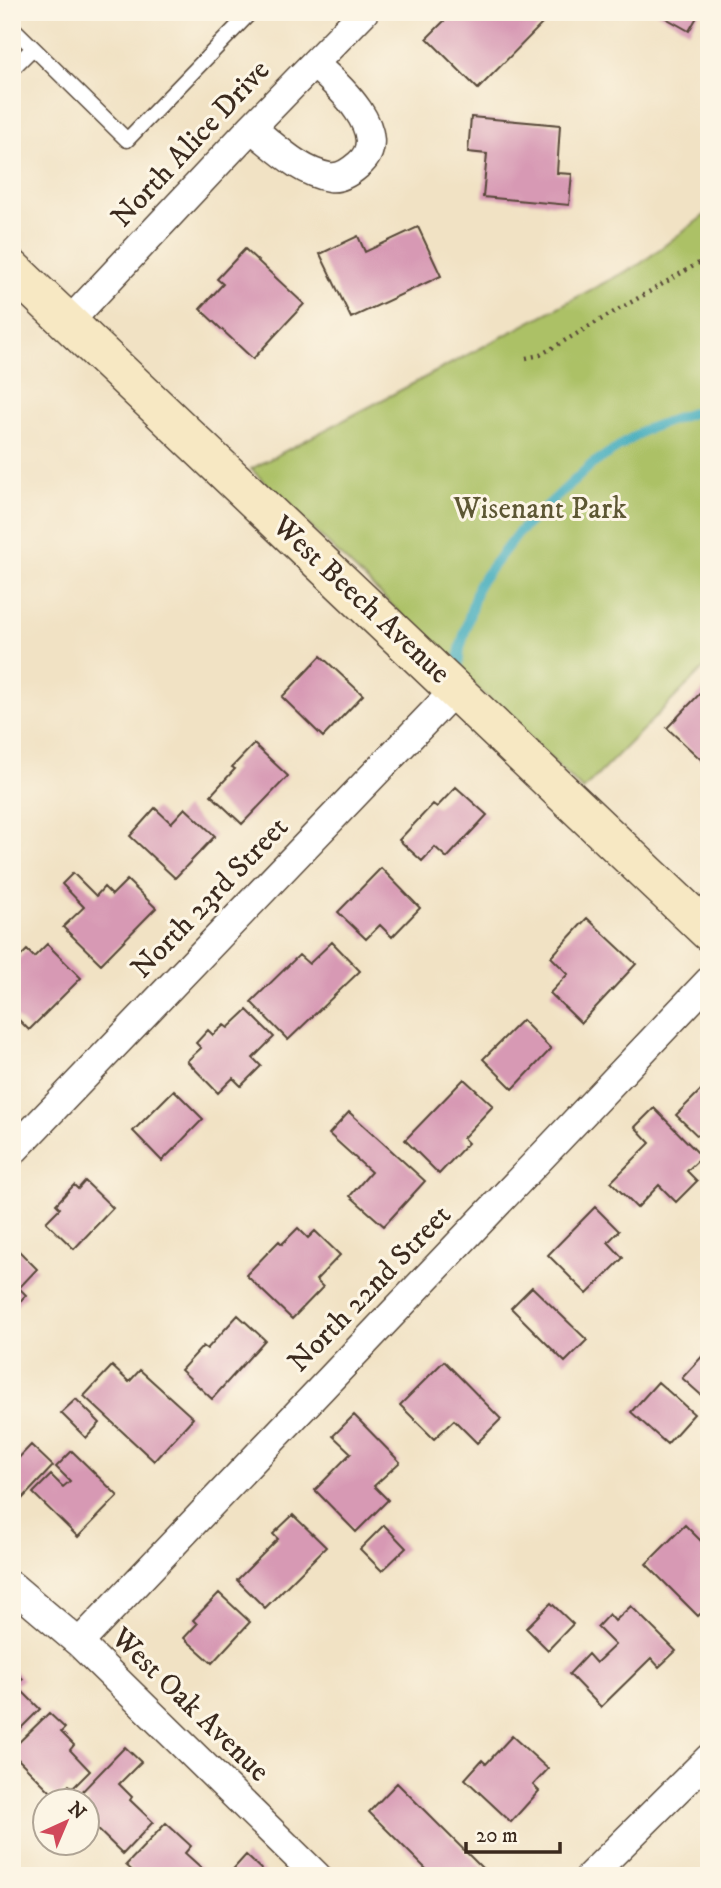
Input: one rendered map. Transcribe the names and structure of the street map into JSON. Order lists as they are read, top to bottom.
{
  "streets": {
    "main road": ["West Beech Avenue"],
    "street": [
      "North Alice Drive",
      "North 23rd Street",
      "North 22nd Street",
      "West Oak Avenue"
    ]
  },
  "crossings": [
    ["North Alice Drive", "West Beech Avenue"],
    ["West Beech Avenue", "North 23rd Street"],
    ["North 22nd Street", "West Oak Avenue"]
  ],
  "parks": ["Wisenant Park"],
  "scale_bar": "20 m",
  "north": "top right"
}
